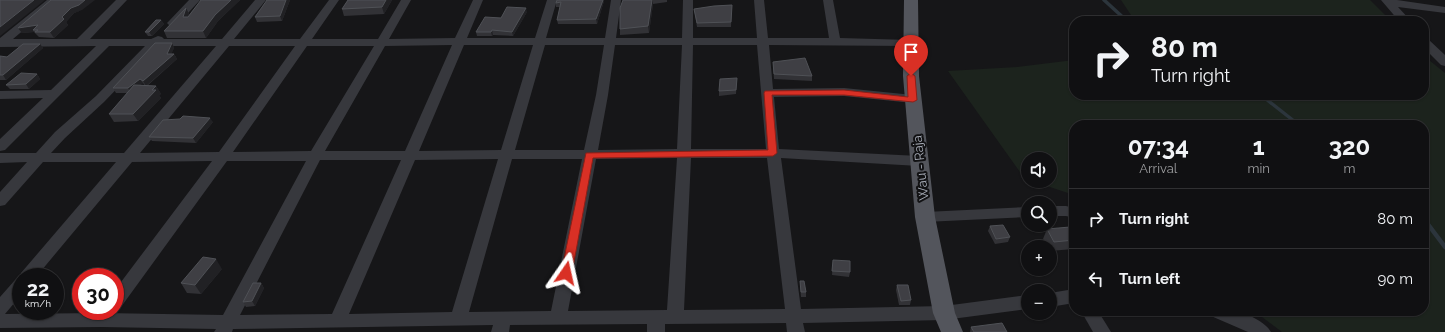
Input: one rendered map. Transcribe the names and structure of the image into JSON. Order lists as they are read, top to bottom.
{
  "streets": {
    "main road": ["Wau - Raja"]
  },
  "page": {
    "turn": ["80 m", "Turn right"],
    "eta": [
      "07:34",
      "Arrival",
      "1",
      "min",
      "320",
      "m"
    ],
    "map_buttons": ["+", "−"],
    "list": [
      {
        "name": "Turn right",
        "value": "80 m"
      },
      {
        "name": "Turn left",
        "value": "90 m"
      }
    ],
    "speed": "22 km/h",
    "limit": "30"
  }
}
